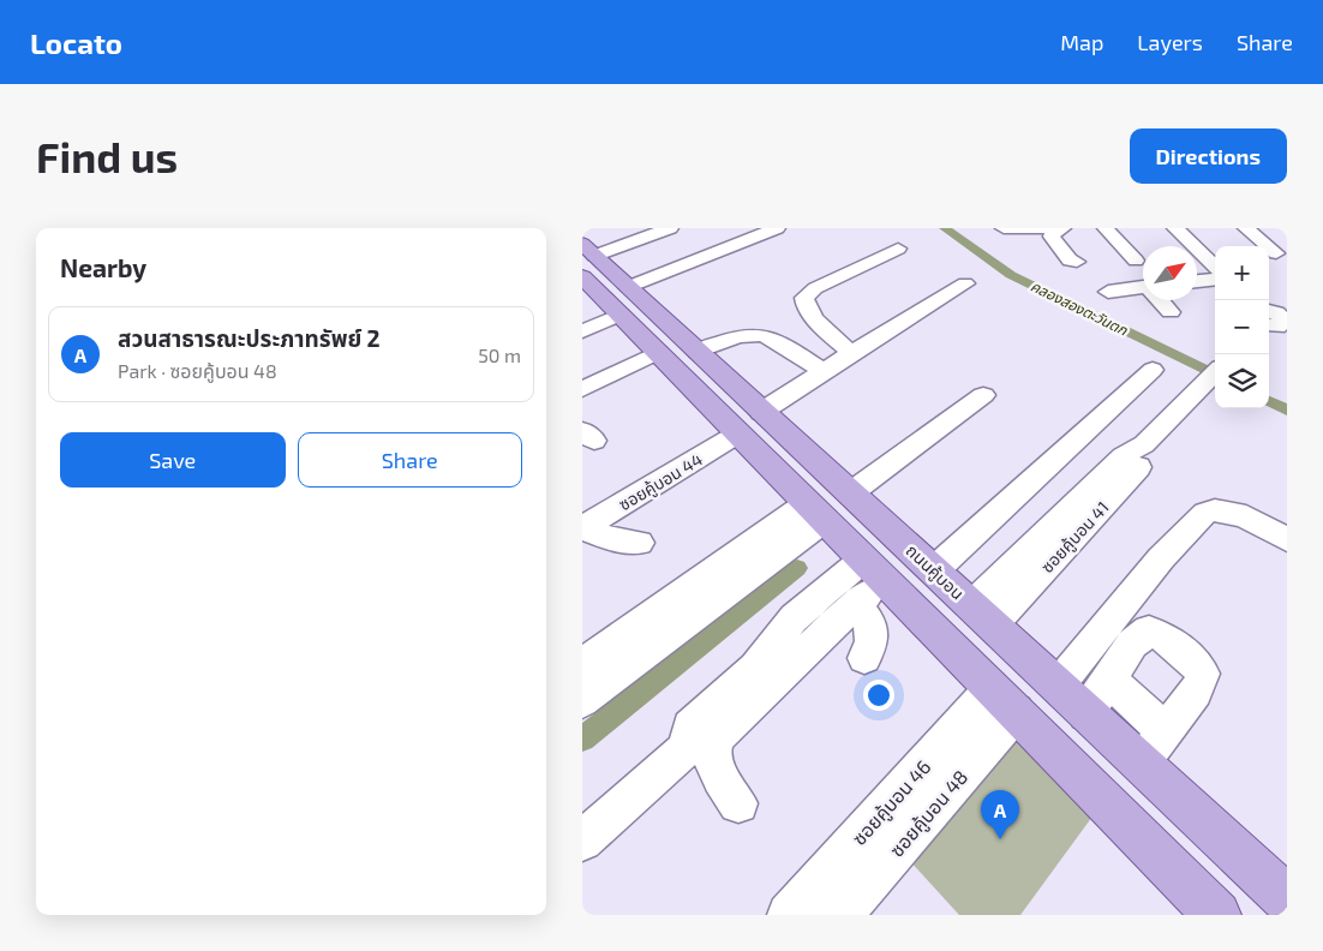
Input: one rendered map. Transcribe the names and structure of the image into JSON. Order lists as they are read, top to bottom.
{
  "streets": {
    "main road": ["ถนนคู้บอน"],
    "street": [
      "ซอยคู้บอน 44",
      "ซอยคู้บอน 41",
      "ซอยคู้บอน 46",
      "ซอยคู้บอน 48"
    ]
  },
  "crossings": [
    ["ซอยคู้บอน 44", "ถนนคู้บอน"],
    ["ซอยคู้บอน 41", "ถนนคู้บอน"],
    ["ถนนคู้บอน", "ซอยคู้บอน 46"],
    ["ถนนคู้บอน", "ซอยคู้บอน 48"],
    ["ซอยคู้บอน 46", "ซอยคู้บอน 48"]
  ],
  "water": ["คลองสองตะวันตก"],
  "north": "top right",
  "page": {
    "header": "Locato",
    "nav": ["Map", "Layers", "Share"],
    "buttons": [
      "Directions",
      ["Save", "Share"]
    ],
    "title": "Find us",
    "heading": "Nearby",
    "map_buttons": ["+", "−"],
    "list": [
      {
        "mark": "A",
        "name": "สวนสาธารณะประภาทรัพย์ 2",
        "note": "Park · ซอยคู้บอน 48",
        "value": "50 m"
      }
    ],
    "pins": "A"
  }
}
